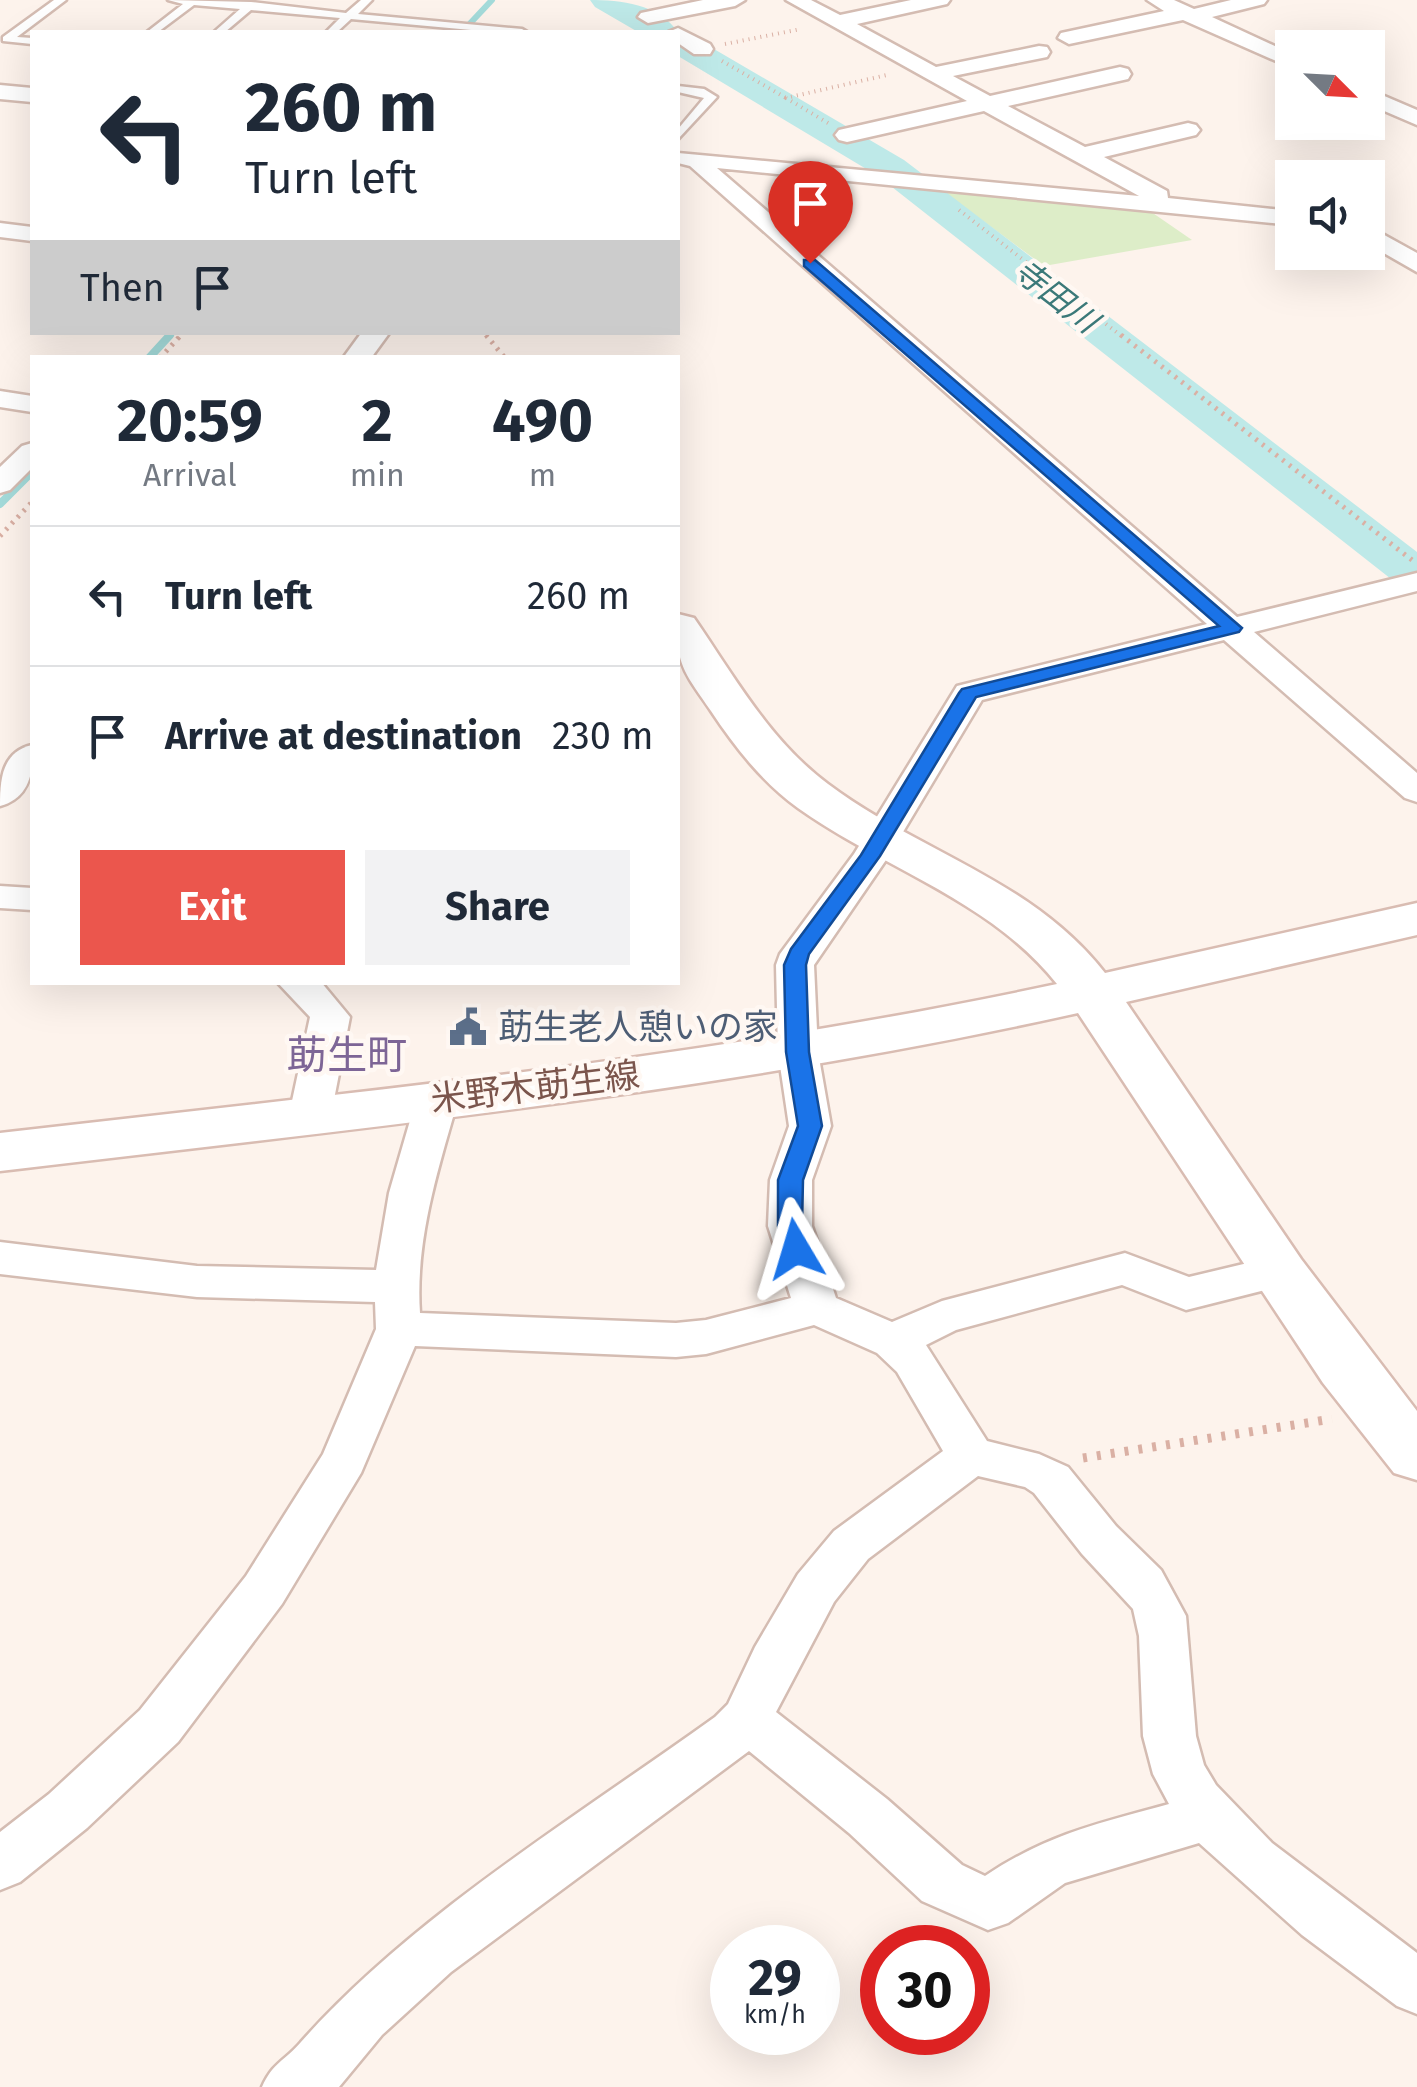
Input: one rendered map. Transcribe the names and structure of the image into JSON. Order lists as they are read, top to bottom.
{
  "streets": {
    "main road": ["米野木莇生線"]
  },
  "districts": ["莇生町"],
  "water": ["寺田川"],
  "places": {
    "public building": ["莇生老人憩いの家"]
  },
  "north": "bottom right",
  "page": {
    "turn": ["260 m", "Turn left"],
    "then": "Then",
    "eta": [
      "20:59",
      "Arrival",
      "2",
      "min",
      "490",
      "m"
    ],
    "list": [
      {
        "name": "Turn left",
        "value": "260 m"
      },
      {
        "name": "Arrive at destination",
        "value": "230 m"
      }
    ],
    "buttons": ["Exit", "Share"],
    "speed": "29 km/h",
    "limit": "30"
  }
}
